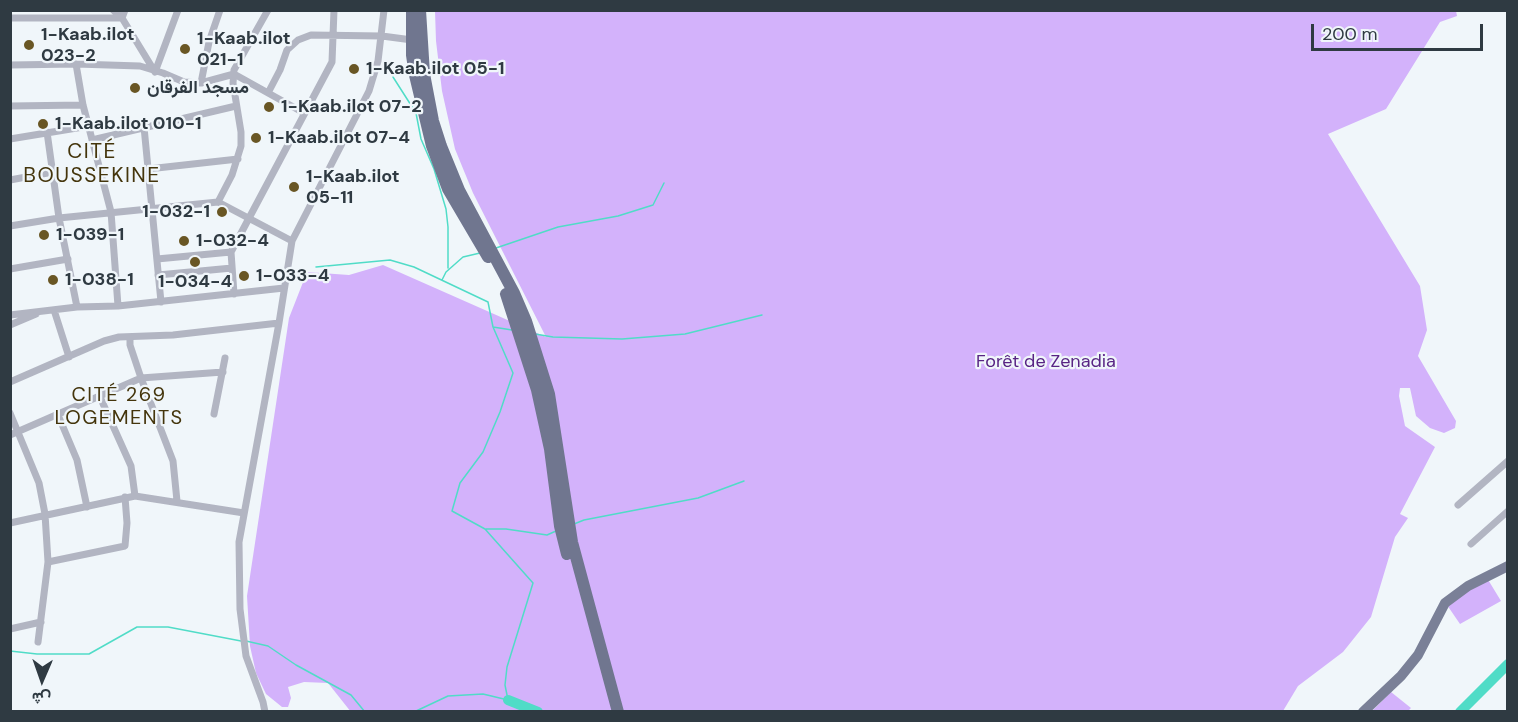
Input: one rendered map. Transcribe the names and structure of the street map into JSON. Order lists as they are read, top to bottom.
{
  "districts": ["CITÉ BOUSSEKINE", "CITÉ 269 LOGEMENTS"],
  "parks": ["Forêt de Zenadia"],
  "places": [
    "1-Kaab.ilot 023-2",
    "1-Kaab.ilot 021-1",
    "1-Kaab.ilot 05-1",
    "مسجد الفرقان",
    "1-Kaab.ilot 07-2",
    "1-Kaab.ilot 010-1",
    "1-Kaab.ilot 07-4",
    "1-Kaab.ilot 05-11",
    "1-032-1",
    "1-039-1",
    "1-032-4",
    "1-034-4",
    "1-033-4",
    "1-038-1"
  ],
  "scale_bar": "200 m",
  "north": "bottom"
}
